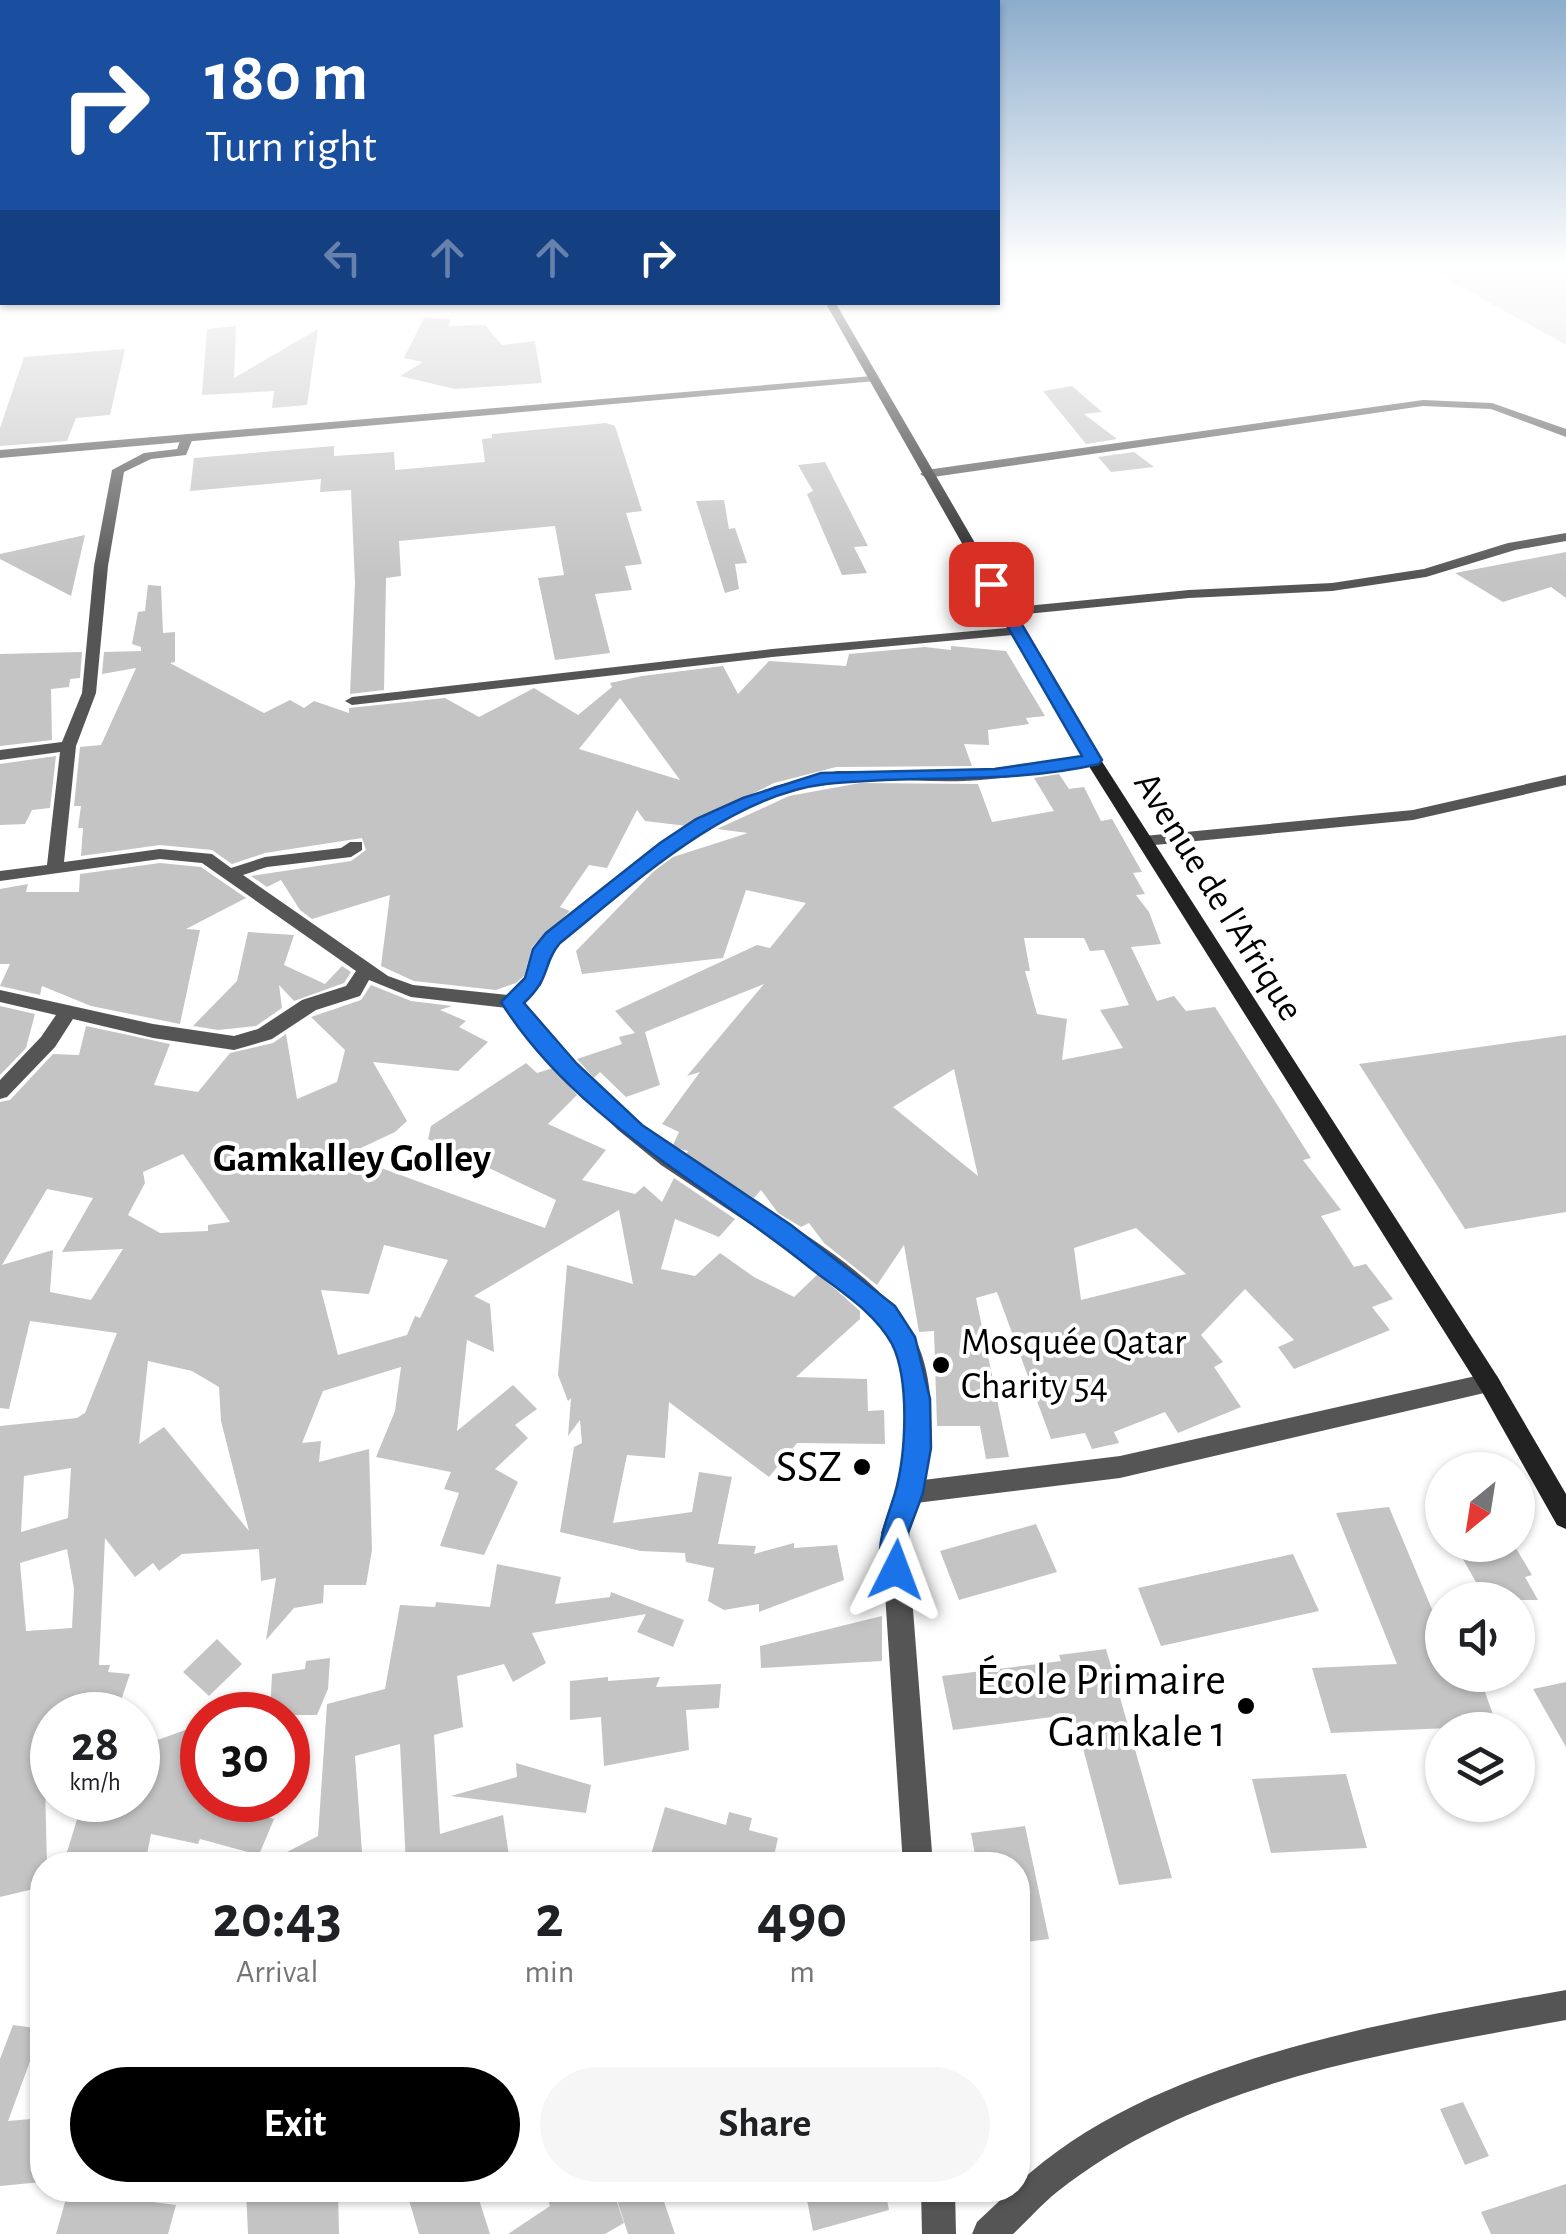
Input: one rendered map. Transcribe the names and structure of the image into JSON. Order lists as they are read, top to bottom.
{
  "streets": {
    "main road": ["Avenue de l'Afrique"]
  },
  "districts": ["Gamkalley Golley"],
  "places": ["Mosquée Qatar Charity 54", "SSZ", "École Primaire Gamkale 1"],
  "north": "bottom left",
  "page": {
    "turn": ["180 m", "Turn right"],
    "speed": "28 km/h",
    "limit": "30",
    "eta": [
      "20:43",
      "Arrival",
      "2",
      "min",
      "490",
      "m"
    ],
    "buttons": ["Exit", "Share"]
  }
}
